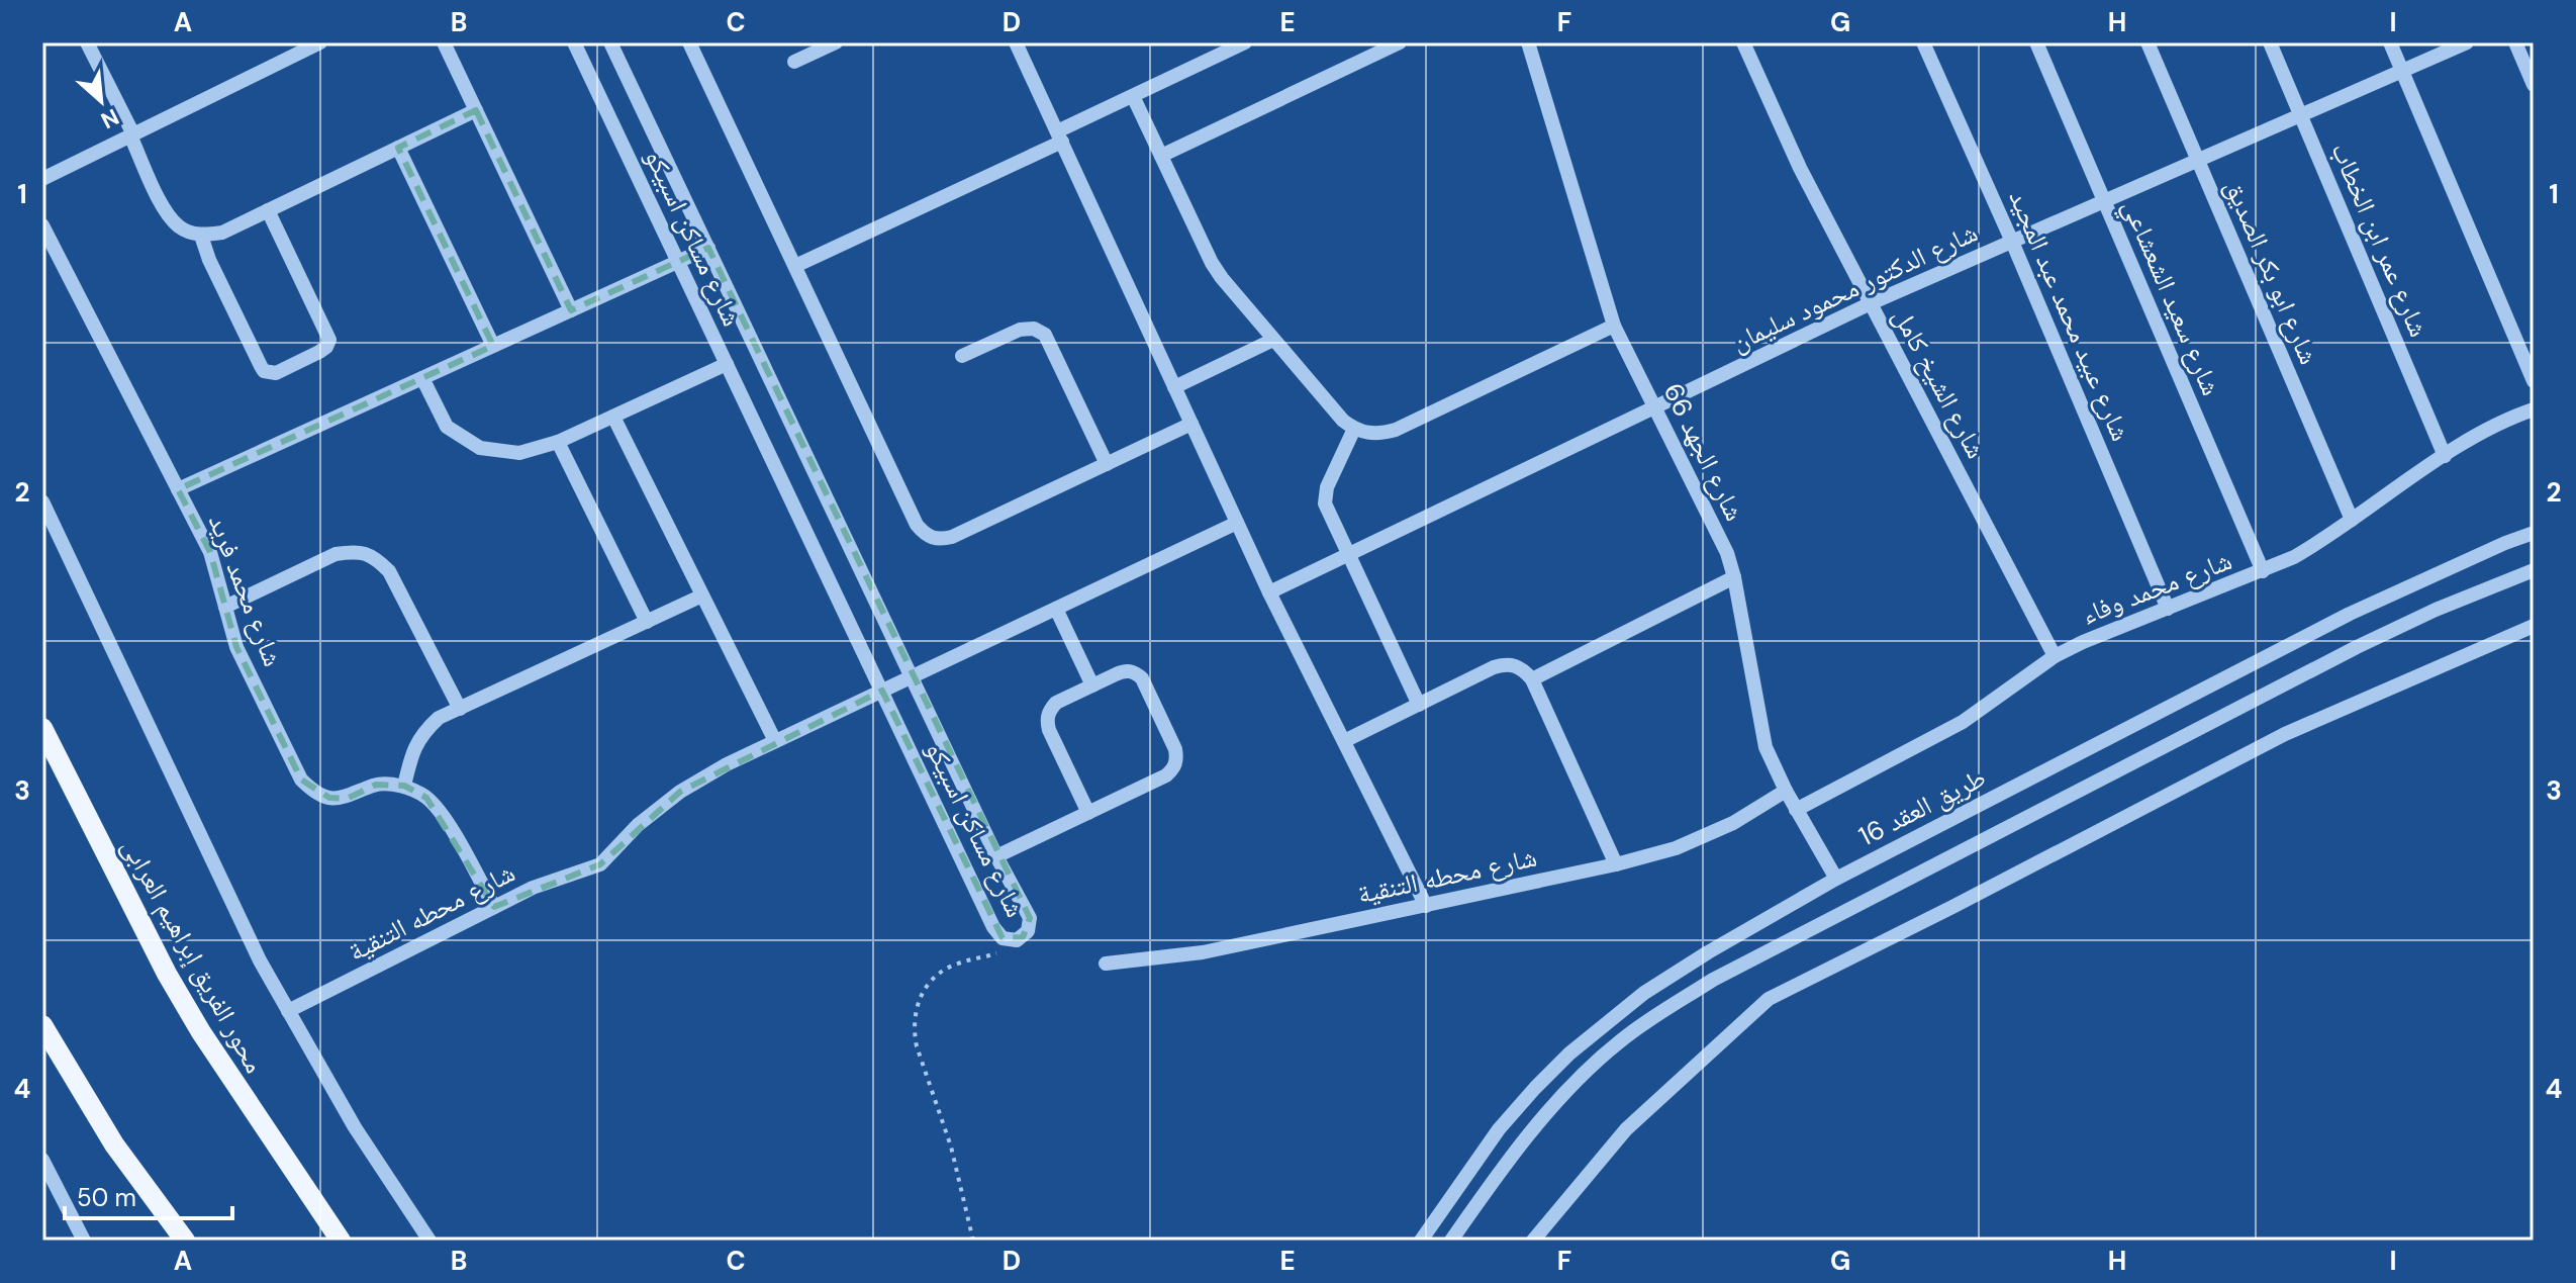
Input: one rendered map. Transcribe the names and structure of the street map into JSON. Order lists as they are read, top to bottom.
{
  "streets": {
    "main road": ["محور الفريق إبراهيم العرابى"],
    "street": [
      "شارع مساكن اسبيكو",
      "شارع عمر ابن الخطاب",
      "شارع ابو بكر الصديق",
      "شارع الدكتور محمود سليمان",
      "شارع سعيد الشعشاعي",
      "شارع عبيد محمد عبد المجيد",
      "شارع الشيخ كامل",
      "شارع الجهد 66",
      "شارع محمد وفاء",
      "شارع محمد فريد",
      "طريق العقد 16",
      "شارع محطه التنقية"
    ]
  },
  "crossings": [
    ["شارع عمر ابن الخطاب", "شارع الدكتور محمود سليمان"],
    ["شارع عمر ابن الخطاب", "شارع محمد وفاء"],
    ["شارع ابو بكر الصديق", "شارع الدكتور محمود سليمان"],
    ["شارع ابو بكر الصديق", "شارع محمد وفاء"],
    ["شارع الدكتور محمود سليمان", "شارع سعيد الشعشاعي"],
    ["شارع الدكتور محمود سليمان", "شارع عبيد محمد عبد المجيد"],
    ["شارع الدكتور محمود سليمان", "شارع الشيخ كامل"],
    ["شارع الدكتور محمود سليمان", "شارع الجهد 66"],
    ["شارع سعيد الشعشاعي", "شارع محمد وفاء"],
    ["شارع عبيد محمد عبد المجيد", "شارع محمد وفاء"],
    ["شارع الشيخ كامل", "شارع محمد وفاء"],
    ["شارع الجهد 66", "شارع محمد وفاء"],
    ["شارع الجهد 66", "طريق العقد 16"],
    ["شارع الجهد 66", "شارع محطه التنقية"]
  ],
  "scale_bar": "50 m",
  "north": "bottom right",
  "grid": {
    "columns": [
      "A",
      "B",
      "C",
      "D",
      "E",
      "F",
      "G",
      "H",
      "I"
    ],
    "rows": [
      "1",
      "2",
      "3",
      "4"
    ]
  }
}
